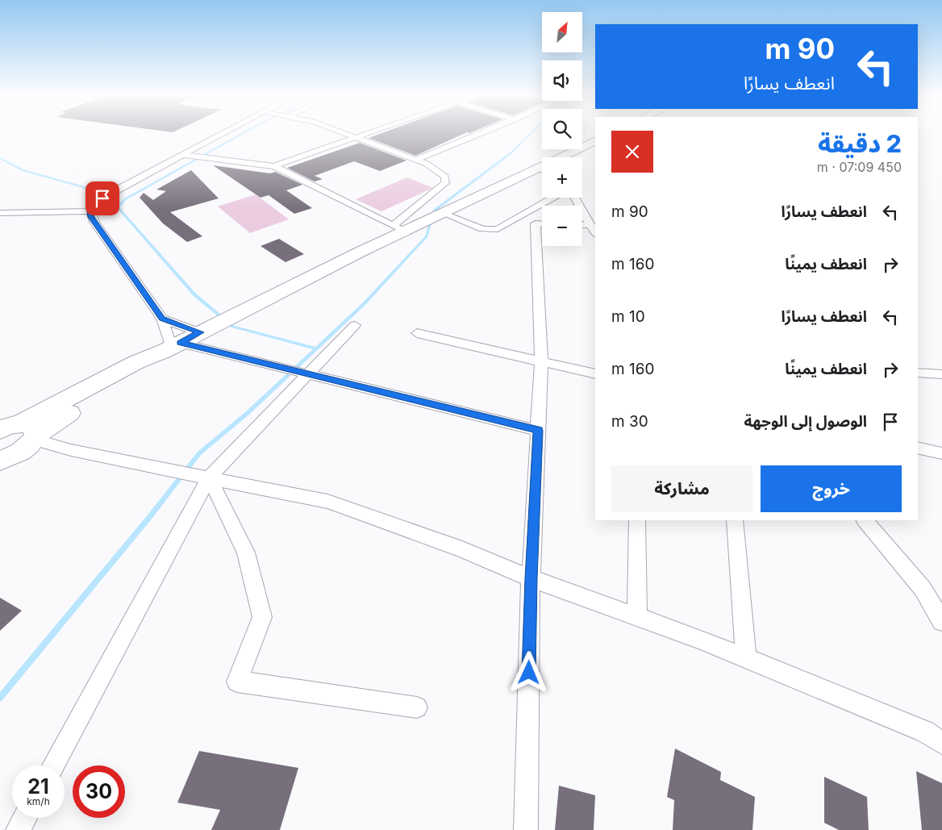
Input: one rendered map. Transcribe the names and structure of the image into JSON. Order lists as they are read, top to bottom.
{
  "north": "top right",
  "page": {
    "map_buttons": ["+", "−"],
    "turn": ["90 m", "انعطف يسارًا"],
    "heading": ["2 دقيقة", "450 m · 07:09"],
    "list": [
      {
        "name": "انعطف يسارًا",
        "value": "90 m"
      },
      {
        "name": "انعطف يمينًا",
        "value": "160 m"
      },
      {
        "name": "انعطف يسارًا",
        "value": "10 m"
      },
      {
        "name": "انعطف يمينًا",
        "value": "160 m"
      },
      {
        "name": "الوصول إلى الوجهة",
        "value": "30 m"
      }
    ],
    "buttons": ["خروج", "مشاركة"],
    "speed": "21 km/h",
    "limit": "30"
  }
}
